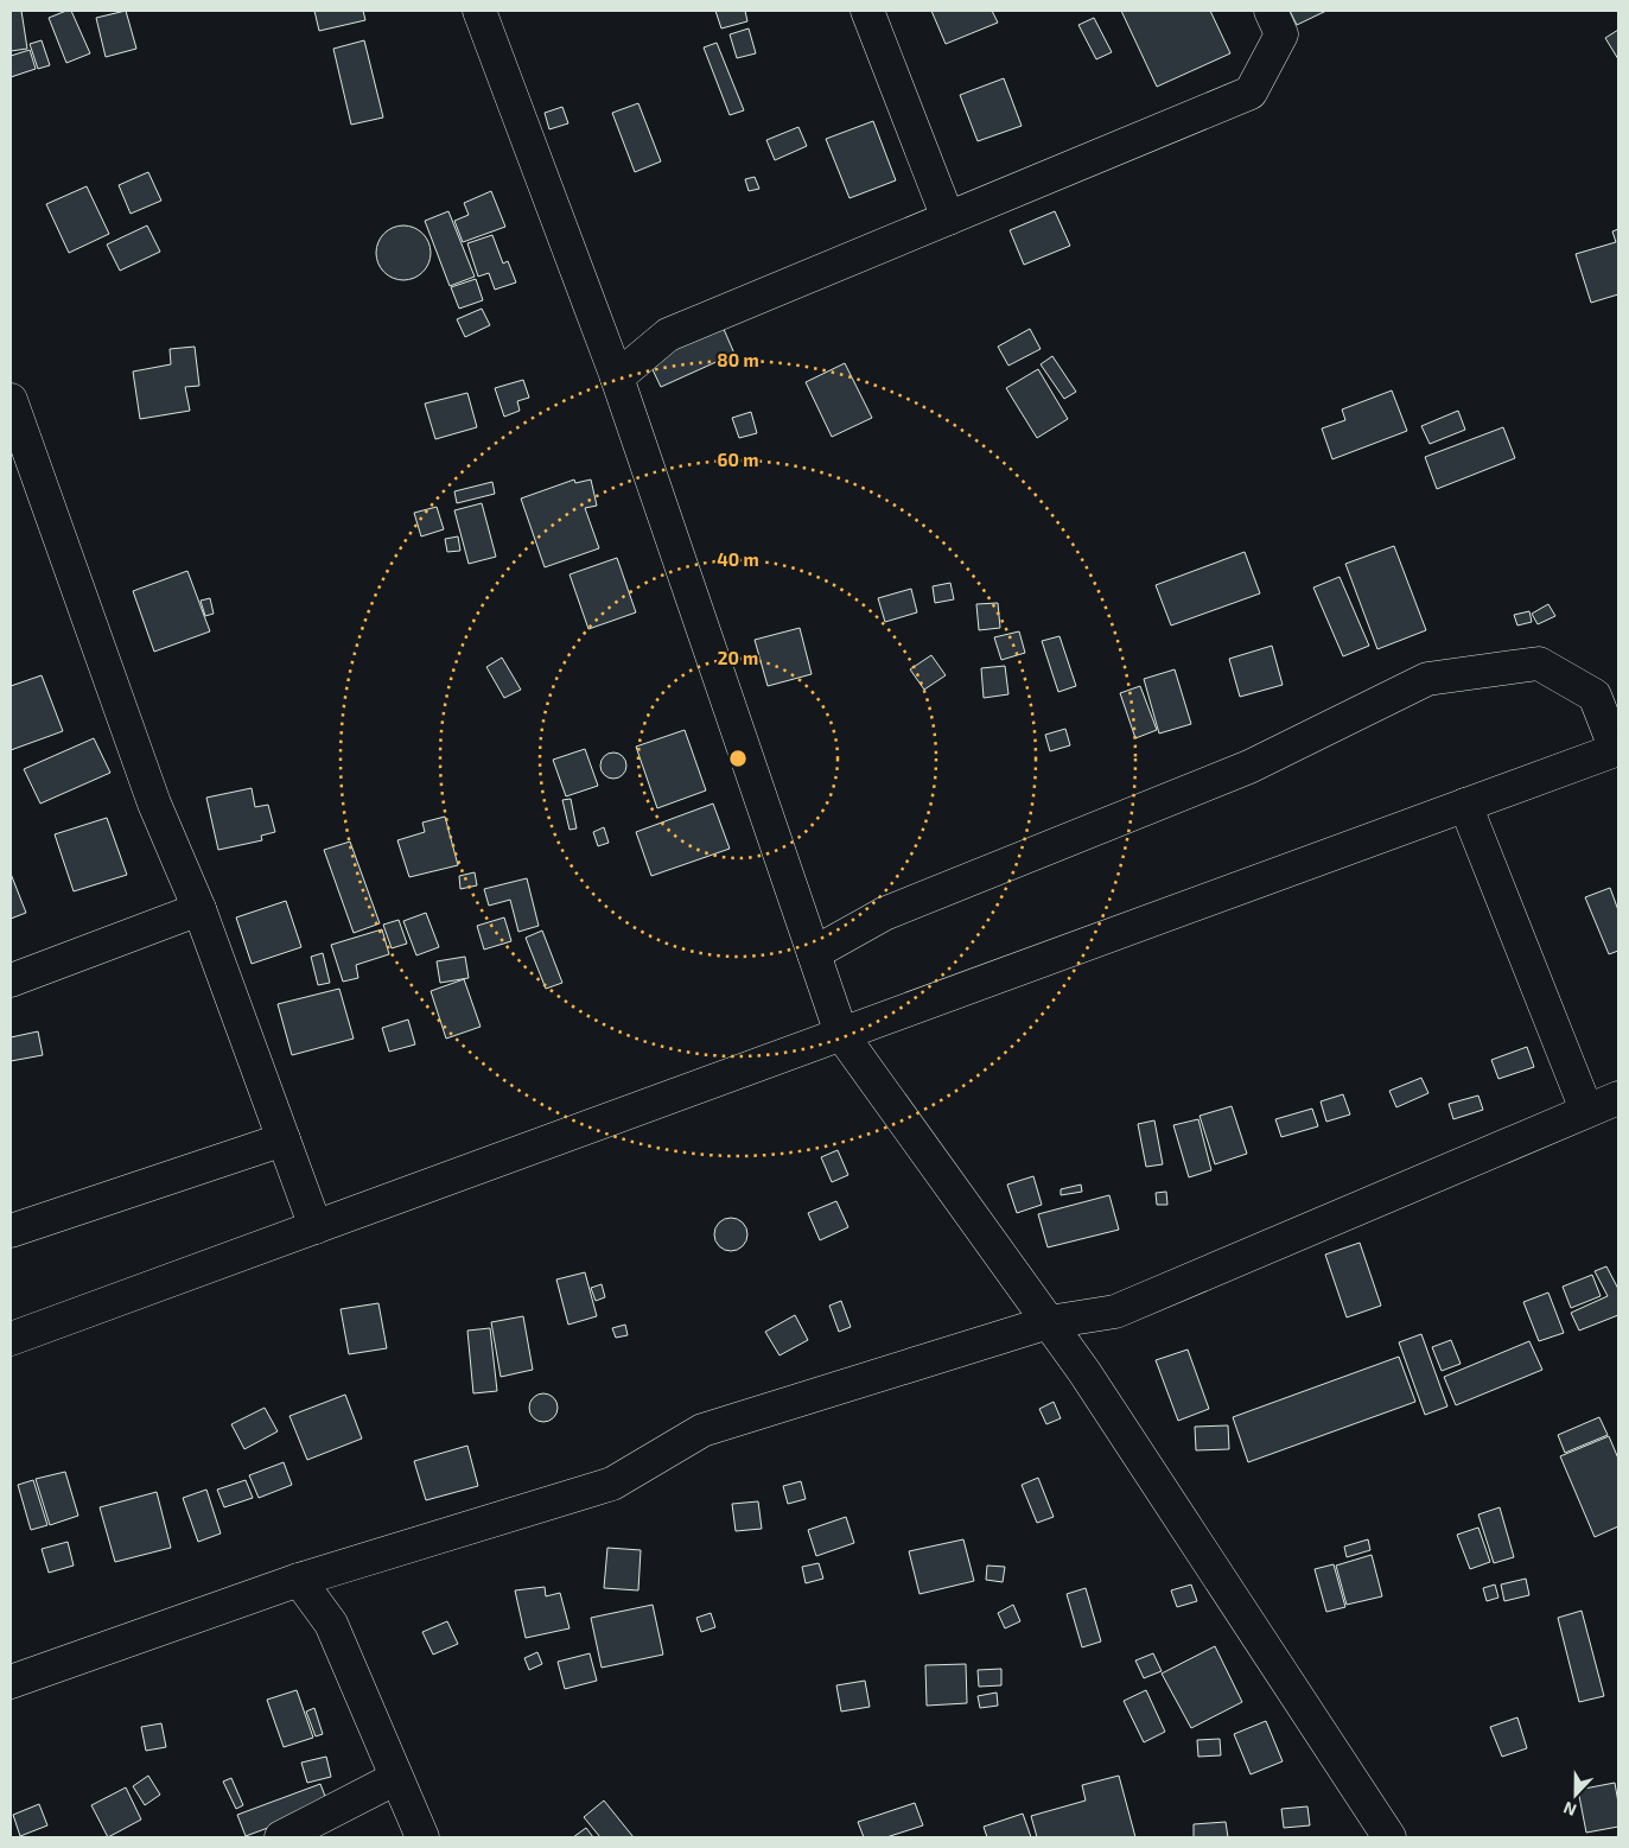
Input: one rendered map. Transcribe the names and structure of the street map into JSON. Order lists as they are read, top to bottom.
{
  "north": "bottom",
  "rings": [
    "80 m",
    "60 m",
    "40 m",
    "20 m"
  ]
}
